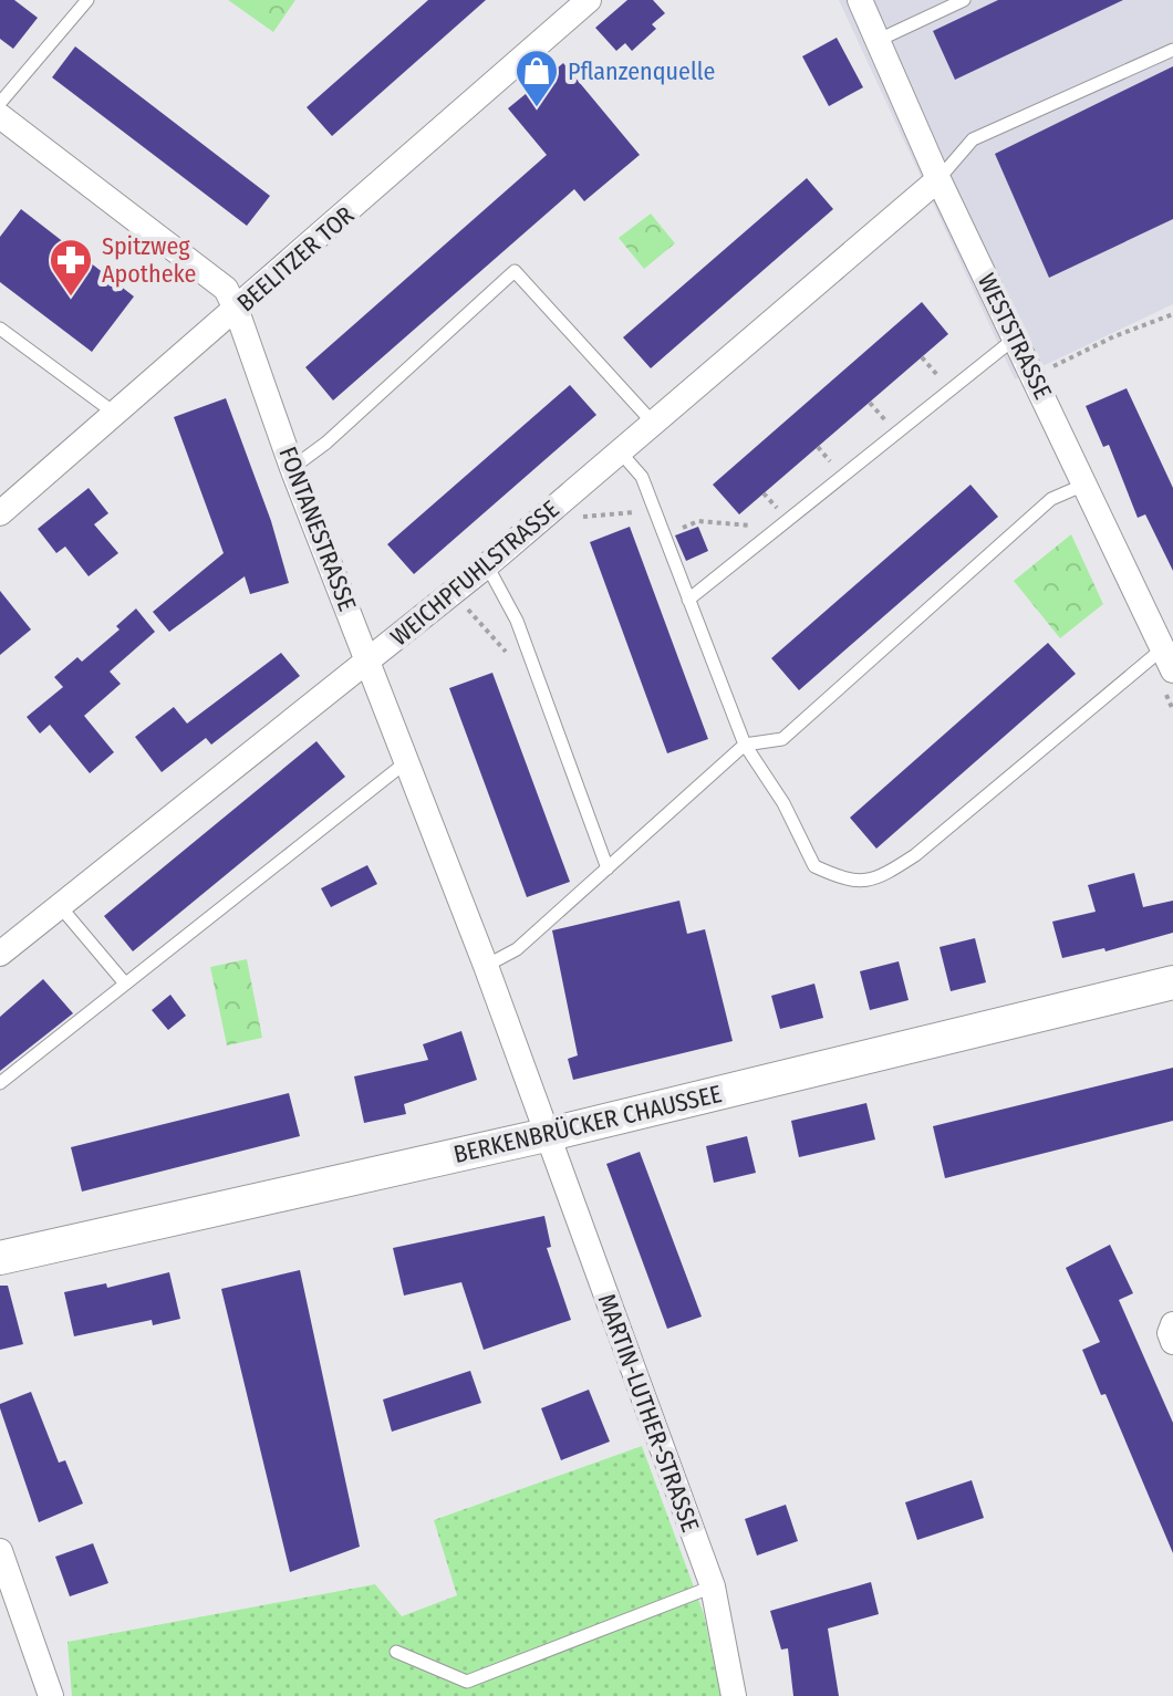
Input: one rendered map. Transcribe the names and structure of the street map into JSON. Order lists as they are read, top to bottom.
{
  "streets": {
    "main road": ["BERKENBRÜCKER CHAUSSEE"],
    "street": [
      "BEELITZER TOR",
      "WESTSTRASSE",
      "FONTANESTRASSE",
      "WEICHPFUHLSTRASSE",
      "MARTIN-LUTHER-STRASSE"
    ]
  },
  "crossings": [
    ["BEELITZER TOR", "FONTANESTRASSE"],
    ["WESTSTRASSE", "WEICHPFUHLSTRASSE"],
    ["FONTANESTRASSE", "WEICHPFUHLSTRASSE"],
    ["FONTANESTRASSE", "BERKENBRÜCKER CHAUSSEE"],
    ["FONTANESTRASSE", "MARTIN-LUTHER-STRASSE"],
    ["BERKENBRÜCKER CHAUSSEE", "MARTIN-LUTHER-STRASSE"]
  ],
  "places": {
    "shop": ["Pflanzenquelle"],
    "pharmacy": ["Spitzweg Apotheke"]
  }
}
